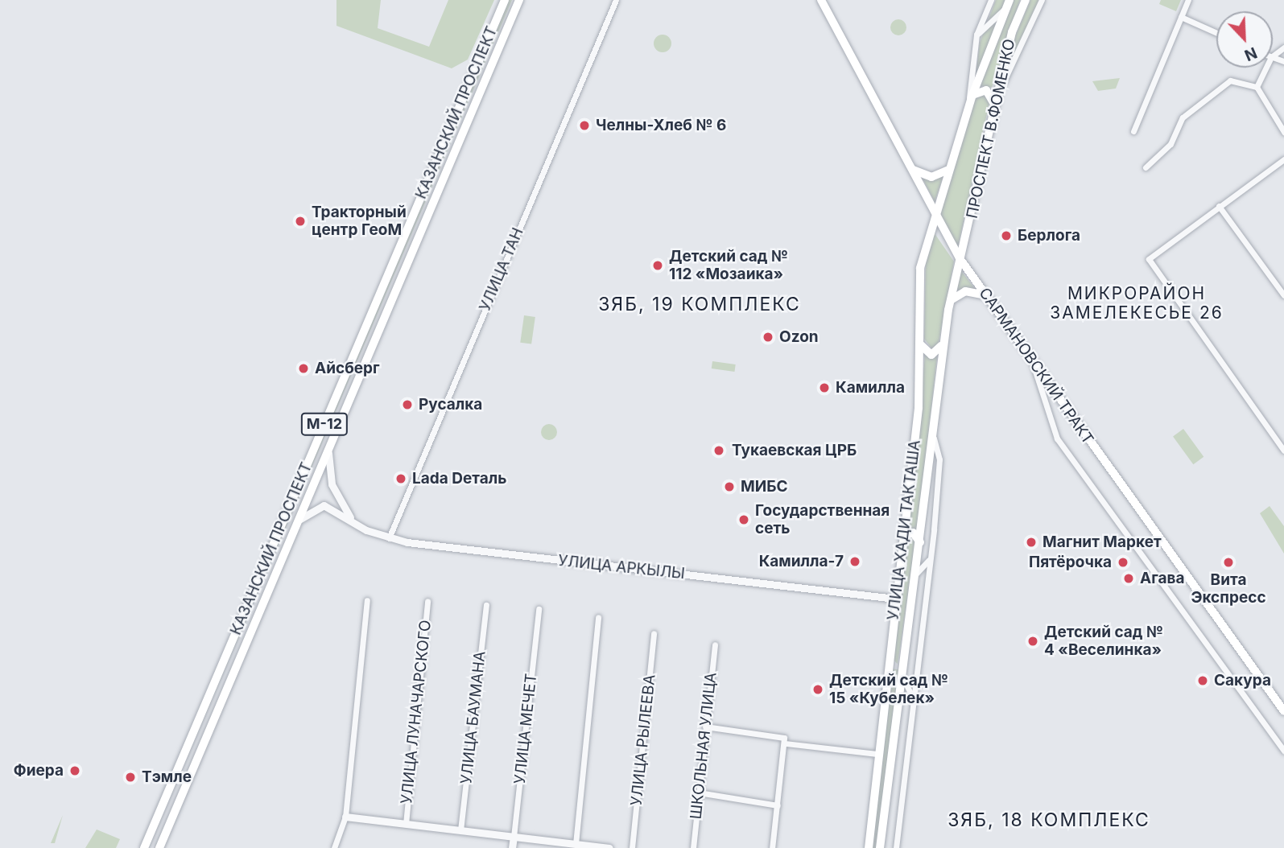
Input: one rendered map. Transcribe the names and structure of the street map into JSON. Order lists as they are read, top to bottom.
{
  "streets": {
    "main road": [
      "КАЗАНСКИЙ ПРОСПЕКТ",
      "ПРОСПЕКТ В.ФОМЕНКО",
      "САРМАНОВСКИЙ ТРАКТ",
      "М-12",
      "УЛИЦА ХАДИ ТАКТАША"
    ],
    "street": [
      "УЛИЦА ТАН",
      "УЛИЦА АРКЫЛЫ",
      "УЛИЦА ЛУНАЧАРСКОГО",
      "УЛИЦА БАУМАНА",
      "УЛИЦА МЕЧЕТ",
      "УЛИЦА РЫЛЕЕВА",
      "ШКОЛЬНАЯ УЛИЦА"
    ]
  },
  "crossings": [
    ["КАЗАНСКИЙ ПРОСПЕКТ", "УЛИЦА АРКЫЛЫ"],
    ["ПРОСПЕКТ В.ФОМЕНКО", "САРМАНОВСКИЙ ТРАКТ"],
    ["ПРОСПЕКТ В.ФОМЕНКО", "УЛИЦА ХАДИ ТАКТАША"],
    ["УЛИЦА ТАН", "УЛИЦА АРКЫЛЫ"],
    ["САРМАНОВСКИЙ ТРАКТ", "УЛИЦА ХАДИ ТАКТАША"],
    ["УЛИЦА ХАДИ ТАКТАША", "УЛИЦА АРКЫЛЫ"]
  ],
  "districts": ["МИКРОРАЙОН ЗАМЕЛЕКЕСЬЕ 26", "ЗЯБ, 19 КОМПЛЕКС", "ЗЯБ, 18 КОМПЛЕКС"],
  "places": [
    "Челны-Хлеб № 6",
    "Тракторный центр ГеоМ",
    "Берлога",
    "Детский сад № 112 «Мозаика»",
    "Ozon",
    "Айсберг",
    "Камилла",
    "Русалка",
    "Тукаевская ЦРБ",
    "Lada Dеталь",
    "МИБС",
    "Государственная сеть",
    "Магнит Маркет",
    "Камилла-7",
    "Пятёрочка",
    "Вита Экспресс",
    "Агава",
    "Детский сад № 4 «Веселинка»",
    "Сакура",
    "Детский сад № 15 «Кубелек»",
    "Фиера",
    "Тэмле"
  ],
  "north": "bottom right"
}
